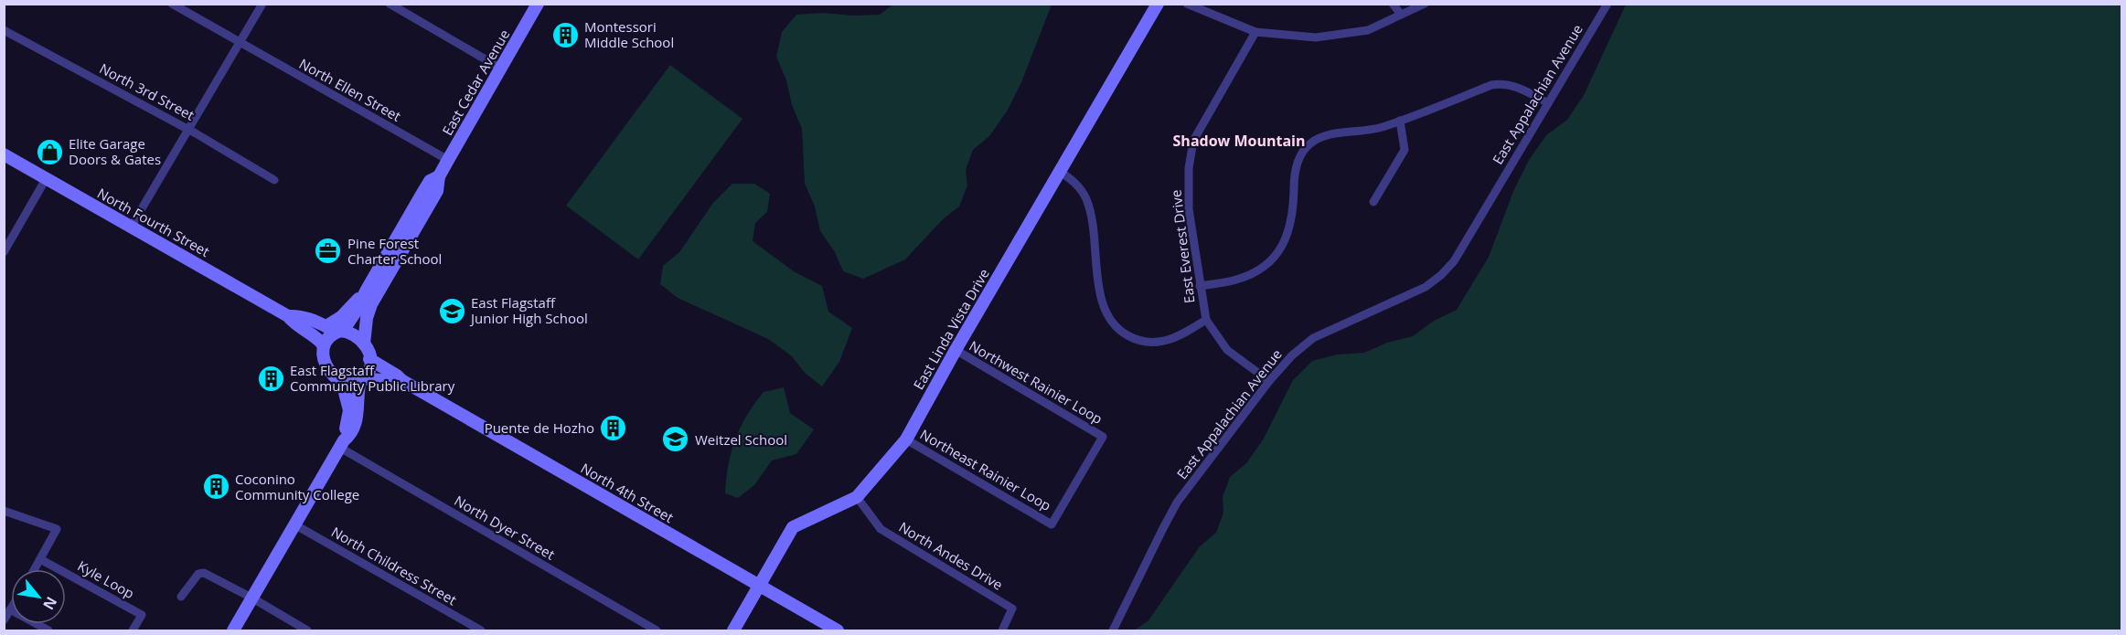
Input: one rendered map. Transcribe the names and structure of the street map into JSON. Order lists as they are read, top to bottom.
{
  "streets": {
    "street": [
      "East Cedar Avenue",
      "North Ellen Street",
      "North 3rd Street",
      "East Appalachian Avenue",
      "North Fourth Street",
      "East Everest Drive",
      "East Linda Vista Drive",
      "Northwest Rainier Loop",
      "Northeast Rainier Loop",
      "North 4th Street",
      "North Dyer Street",
      "North Andes Drive",
      "North Childress Street",
      "Kyle Loop"
    ]
  },
  "crossings": [
    ["East Cedar Avenue", "North Ellen Street"],
    ["East Cedar Avenue", "North Fourth Street"],
    ["East Cedar Avenue", "North 4th Street"],
    ["East Appalachian Avenue", "East Everest Drive"],
    ["North Fourth Street", "North 4th Street"],
    ["East Linda Vista Drive", "Northwest Rainier Loop"],
    ["East Linda Vista Drive", "Northeast Rainier Loop"],
    ["East Linda Vista Drive", "North 4th Street"],
    ["East Linda Vista Drive", "North Andes Drive"],
    ["Northwest Rainier Loop", "Northeast Rainier Loop"]
  ],
  "districts": ["Shadow Mountain"],
  "places": {
    "building": [
      "Montessori Middle School",
      "East Flagstaff Community Public Library",
      "Puente de Hozho",
      "Coconino Community College"
    ],
    "shop": ["Elite Garage Doors & Gates"],
    "office": ["Pine Forest Charter School"],
    "school or university": ["East Flagstaff Junior High School", "Weitzel School"]
  },
  "north": "bottom right"
}
